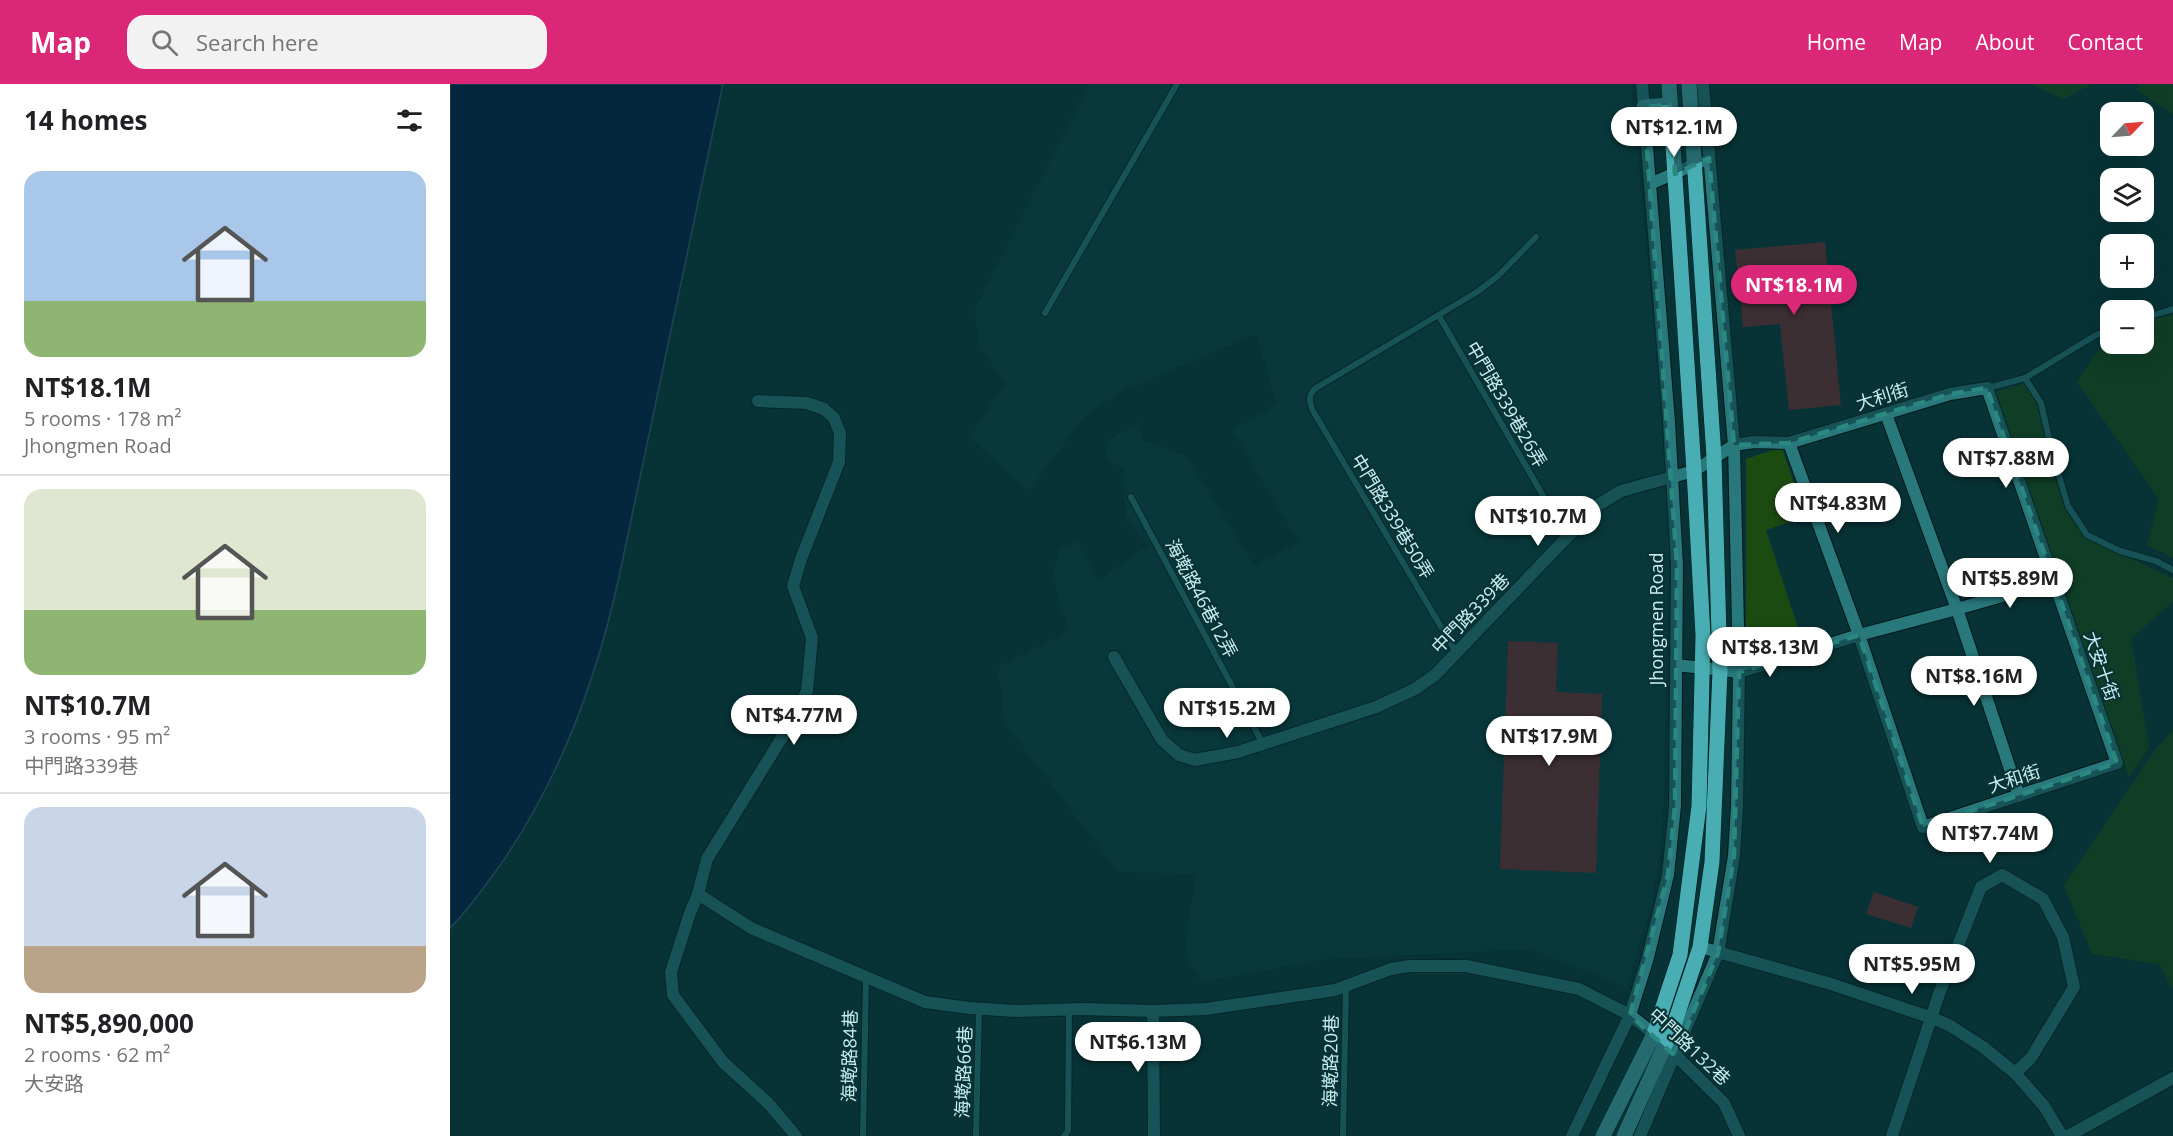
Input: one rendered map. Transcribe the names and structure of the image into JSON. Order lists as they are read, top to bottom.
{
  "streets": {
    "street": [
      "大利街",
      "中門路339巷",
      "Jhongmen Road",
      "大安十街",
      "大和街",
      "中門路132巷"
    ],
    "lane": [
      "中門路339巷26弄",
      "中門路339巷50弄",
      "海墘路46巷12弄",
      "海墘路84巷",
      "海墘路20巷",
      "海墘路66巷"
    ]
  },
  "crossings": [
    ["大利街", "中門路339巷"],
    ["大利街", "大安十街"],
    ["中門路339巷26弄", "中門路339巷50弄"],
    ["中門路339巷26弄", "中門路339巷"],
    ["中門路339巷50弄", "中門路339巷"],
    ["海墘路46巷12弄", "中門路339巷"],
    ["中門路339巷", "Jhongmen Road"],
    ["Jhongmen Road", "中門路132巷"],
    ["大安十街", "大和街"],
    ["中門路132巷", "海墘路84巷"],
    ["中門路132巷", "海墘路20巷"],
    ["中門路132巷", "海墘路66巷"]
  ],
  "north": "top right",
  "page": {
    "header": "Map",
    "search": "Search here",
    "nav": [
      "Home",
      "Map",
      "About",
      "Contact"
    ],
    "heading": "14 homes",
    "map_buttons": ["+", "−"],
    "price": [
      "NT$12.1M",
      "NT$18.1M",
      "NT$7.88M",
      "NT$4.83M",
      "NT$10.7M",
      "NT$5.89M",
      "NT$8.13M",
      "NT$8.16M",
      "NT$15.2M",
      "NT$4.77M",
      "NT$17.9M",
      "NT$7.74M",
      "NT$5.95M",
      "NT$6.13M"
    ],
    "list": [
      {
        "name": "NT$18.1M",
        "note": "5 rooms · 178 m² · Jhongmen Road"
      },
      {
        "name": "NT$10.7M",
        "note": "3 rooms · 95 m² · 中門路339巷"
      },
      {
        "name": "NT$5,890,000",
        "note": "2 rooms · 62 m² · 大安路"
      }
    ]
  }
}
